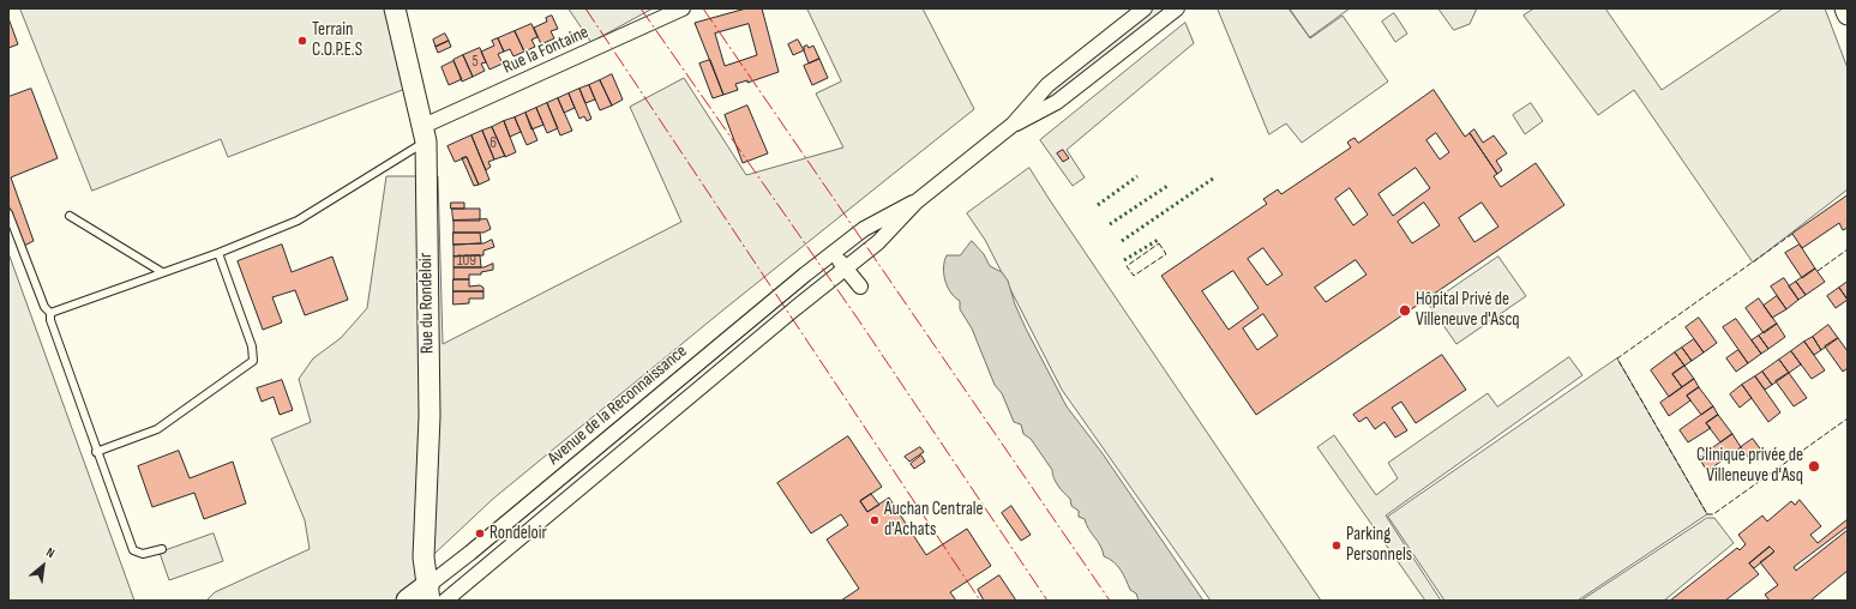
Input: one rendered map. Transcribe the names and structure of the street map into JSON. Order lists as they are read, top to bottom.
{
  "streets": {
    "street": ["Rue la Fontaine", "Rue du Rondeloir", "Avenue de la Reconnaissance"]
  },
  "crossings": [
    ["Rue la Fontaine", "Rue du Rondeloir"],
    ["Rue du Rondeloir", "Avenue de la Reconnaissance"]
  ],
  "places": [
    "Terrain C.O.P.E.S",
    "Hôpital Privé de Villeneuve d'Ascq",
    "Clinique privée de Villeneuve d'Asq",
    "Auchan Centrale d'Achats",
    "Rondeloir",
    "Parking Personnels"
  ],
  "house_numbers": ["5", "6", "109"],
  "north": "top right"
}
